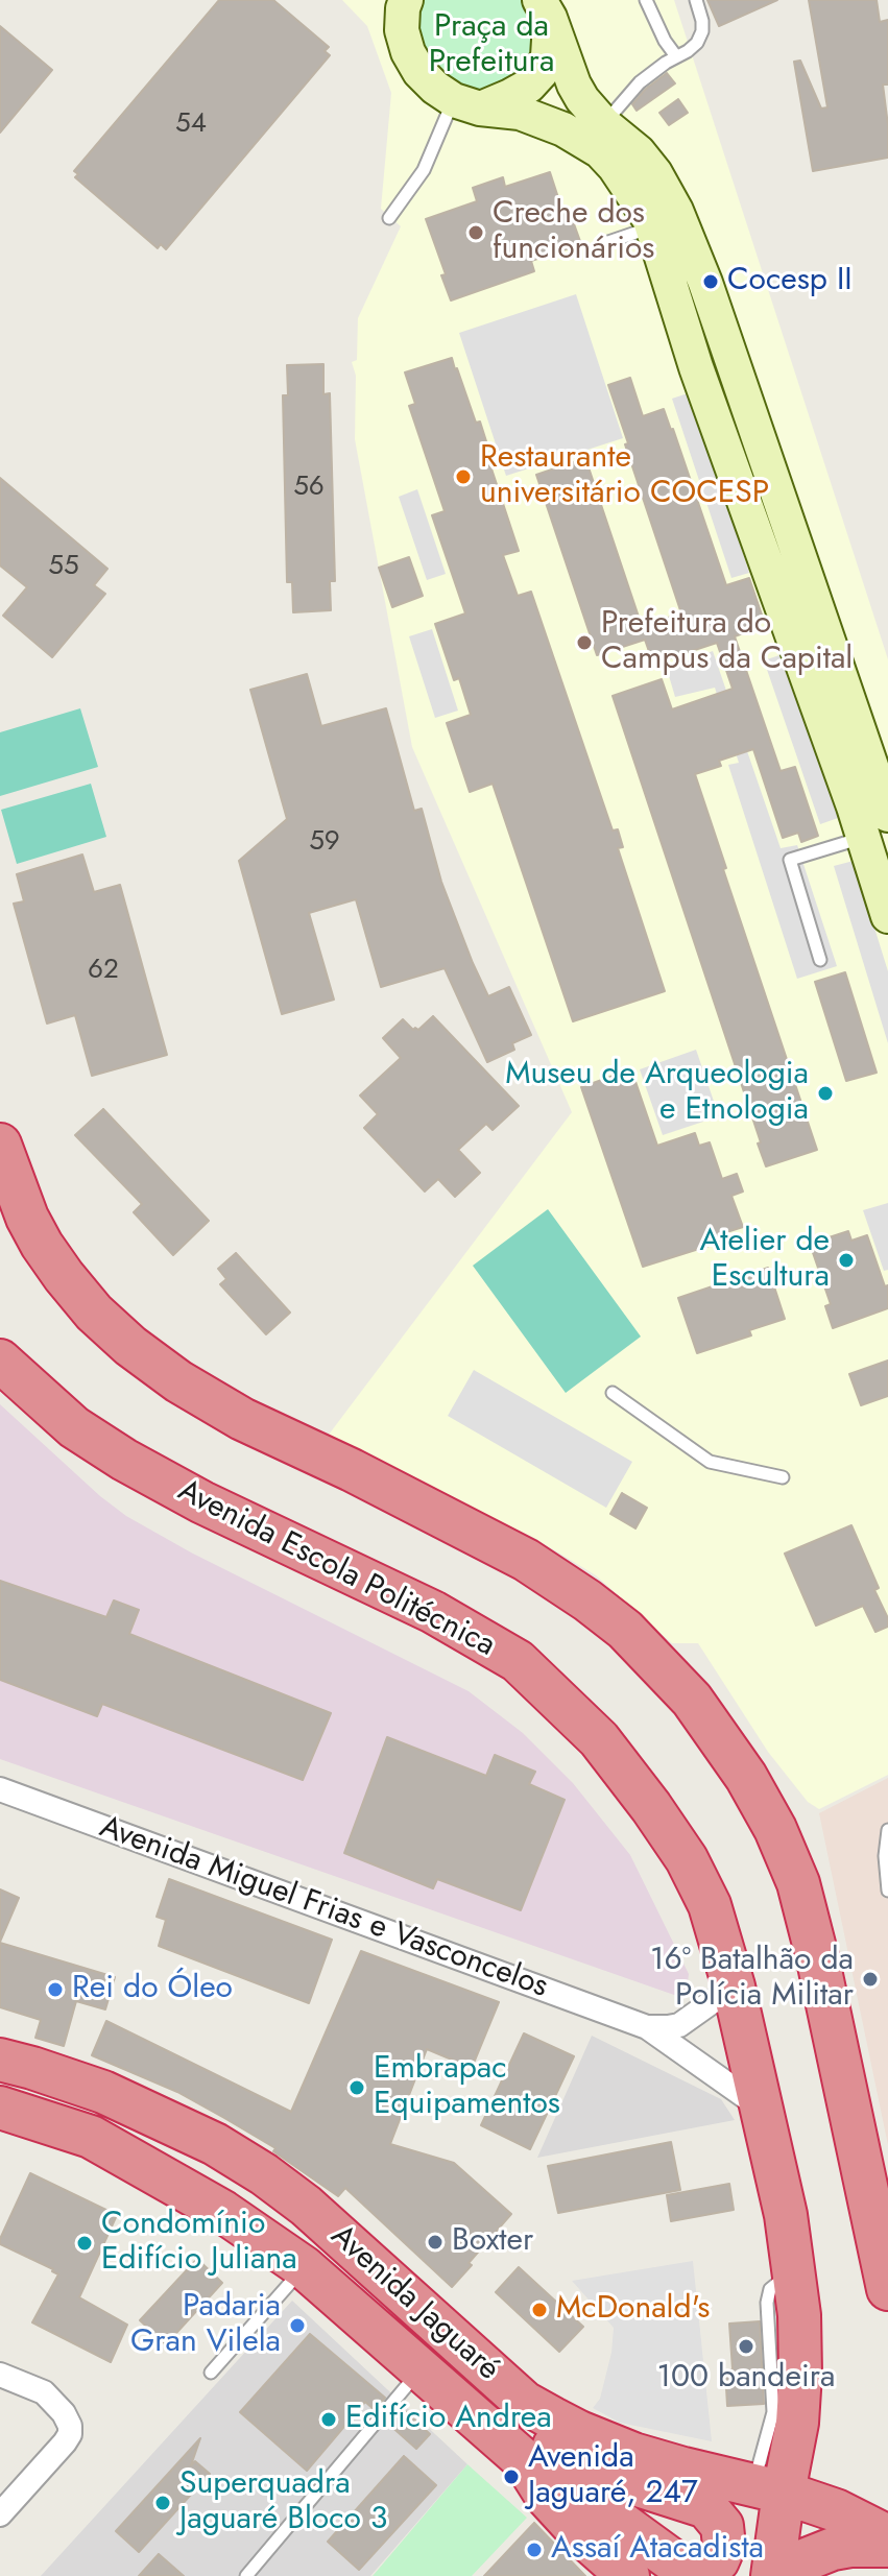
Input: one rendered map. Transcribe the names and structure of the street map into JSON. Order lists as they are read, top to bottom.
{
  "streets": {
    "highway": ["Avenida Escola Politécnica", "Avenida Jaguaré"],
    "street": ["Avenida Miguel Frias e Vasconcelos"]
  },
  "crossings": [
    ["Avenida Escola Politécnica", "Avenida Miguel Frias e Vasconcelos"],
    ["Avenida Escola Politécnica", "Avenida Jaguaré"]
  ],
  "parks": ["Praça da Prefeitura"],
  "places": [
    "Creche dos funcionários",
    "Cocesp II",
    "Restaurante universitário COCESP",
    "Prefeitura do Campus da Capital",
    "Museu de Arqueologia e Etnologia",
    "Atelier de Escultura",
    "16º Batalhão da Polícia Militar",
    "Rei do Óleo",
    "Embrapac Equipamentos",
    "Boxter",
    "Condomínio Edifício Juliana",
    "McDonald's",
    "Padaria Gran Vilela",
    "100 bandeira",
    "Edifício Andrea",
    "Avenida Jaguaré, 247",
    "Superquadra Jaguaré Bloco 3",
    "Assaí Atacadista"
  ],
  "house_numbers": [
    "54",
    "56",
    "55",
    "59",
    "62"
  ]
}
